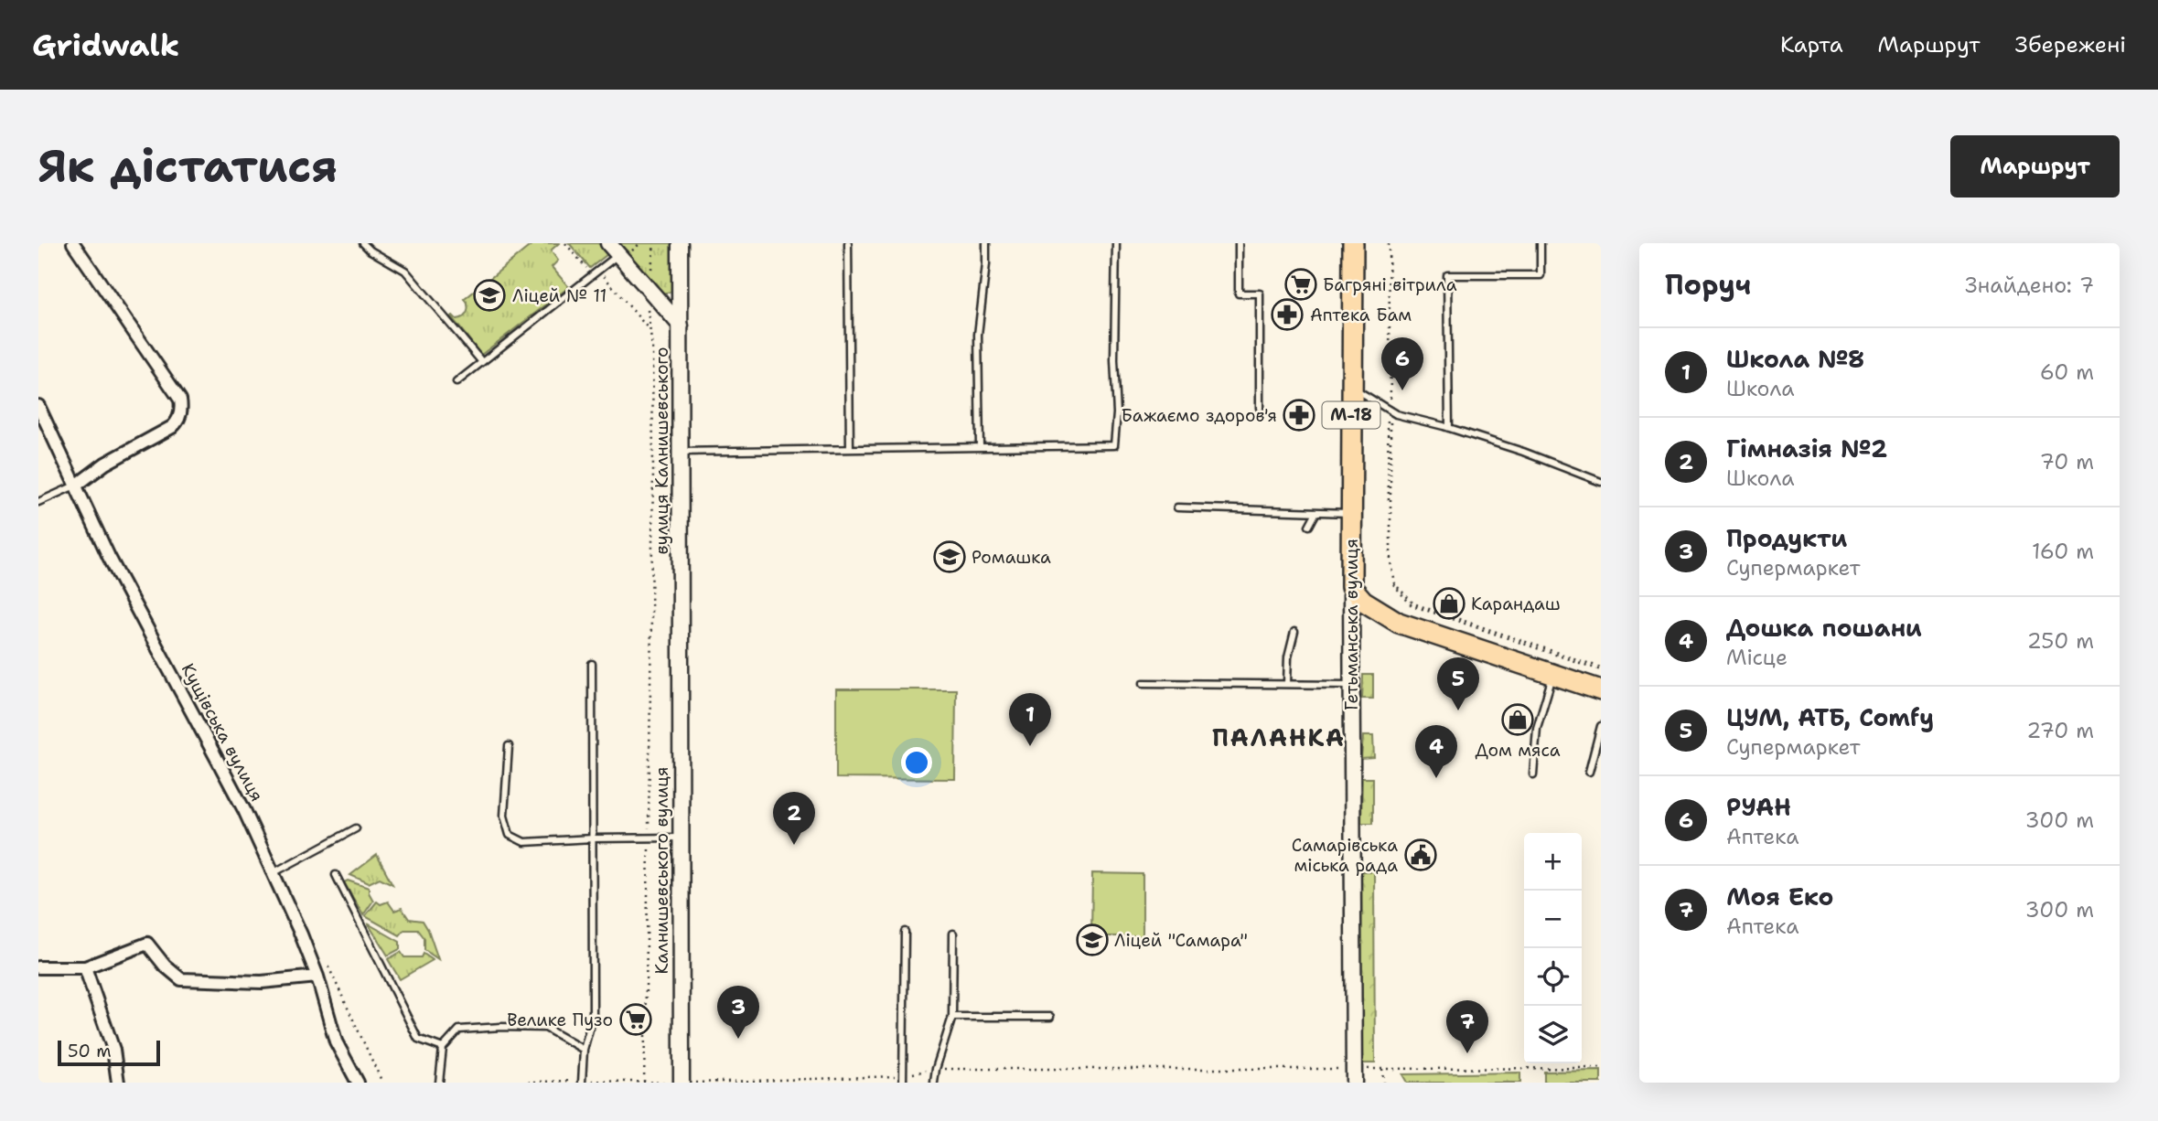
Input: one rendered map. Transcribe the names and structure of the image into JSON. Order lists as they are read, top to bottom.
{
  "streets": {
    "highway": ["М-18", "Гетьманська вулиця"],
    "street": ["вулиця Калнишевського", "Кущівська вулиця", "Калнишевського вулиця"]
  },
  "crossings": [
    ["вулиця Калнишевського", "Калнишевського вулиця"]
  ],
  "districts": ["ПАЛАНКА"],
  "places": {
    "supermarket": ["Багряні вітрила", "Велике Пузо"],
    "school or university": ["Ліцей № 11", "Ромашка", "Ліцей \"Самара\""],
    "pharmacy": ["Аптека Бам", "Бажаємо здоров'я"],
    "shop": ["Карандаш", "Дом мяса"],
    "public building": ["Самарівська міська рада"]
  },
  "scale_bar": "50 m",
  "page": {
    "header": "Gridwalk",
    "nav": ["Карта", "Маршрут", "Збережені"],
    "buttons": "Маршрут",
    "title": "Як дістатися",
    "heading": ["Поруч", "Знайдено: 7"],
    "list": [
      {
        "mark": "1",
        "name": "Школа №8",
        "note": "Школа",
        "value": "60 m"
      },
      {
        "mark": "2",
        "name": "Гімназія №2",
        "note": "Школа",
        "value": "70 m"
      },
      {
        "mark": "3",
        "name": "Продукти",
        "note": "Супермаркет",
        "value": "160 m"
      },
      {
        "mark": "4",
        "name": "Дошка пошани",
        "note": "Місце",
        "value": "250 m"
      },
      {
        "mark": "5",
        "name": "ЦУМ, АТБ, Comfy",
        "note": "Супермаркет",
        "value": "270 m"
      },
      {
        "mark": "6",
        "name": "РУАН",
        "note": "Аптека",
        "value": "300 m"
      },
      {
        "mark": "7",
        "name": "Моя Еко",
        "note": "Аптека",
        "value": "300 m"
      }
    ],
    "pins": [
      "6",
      "5",
      "1",
      "4",
      "2",
      "3",
      "7"
    ],
    "map_buttons": ["+", "−"],
    "scale": "50 m"
  }
}
